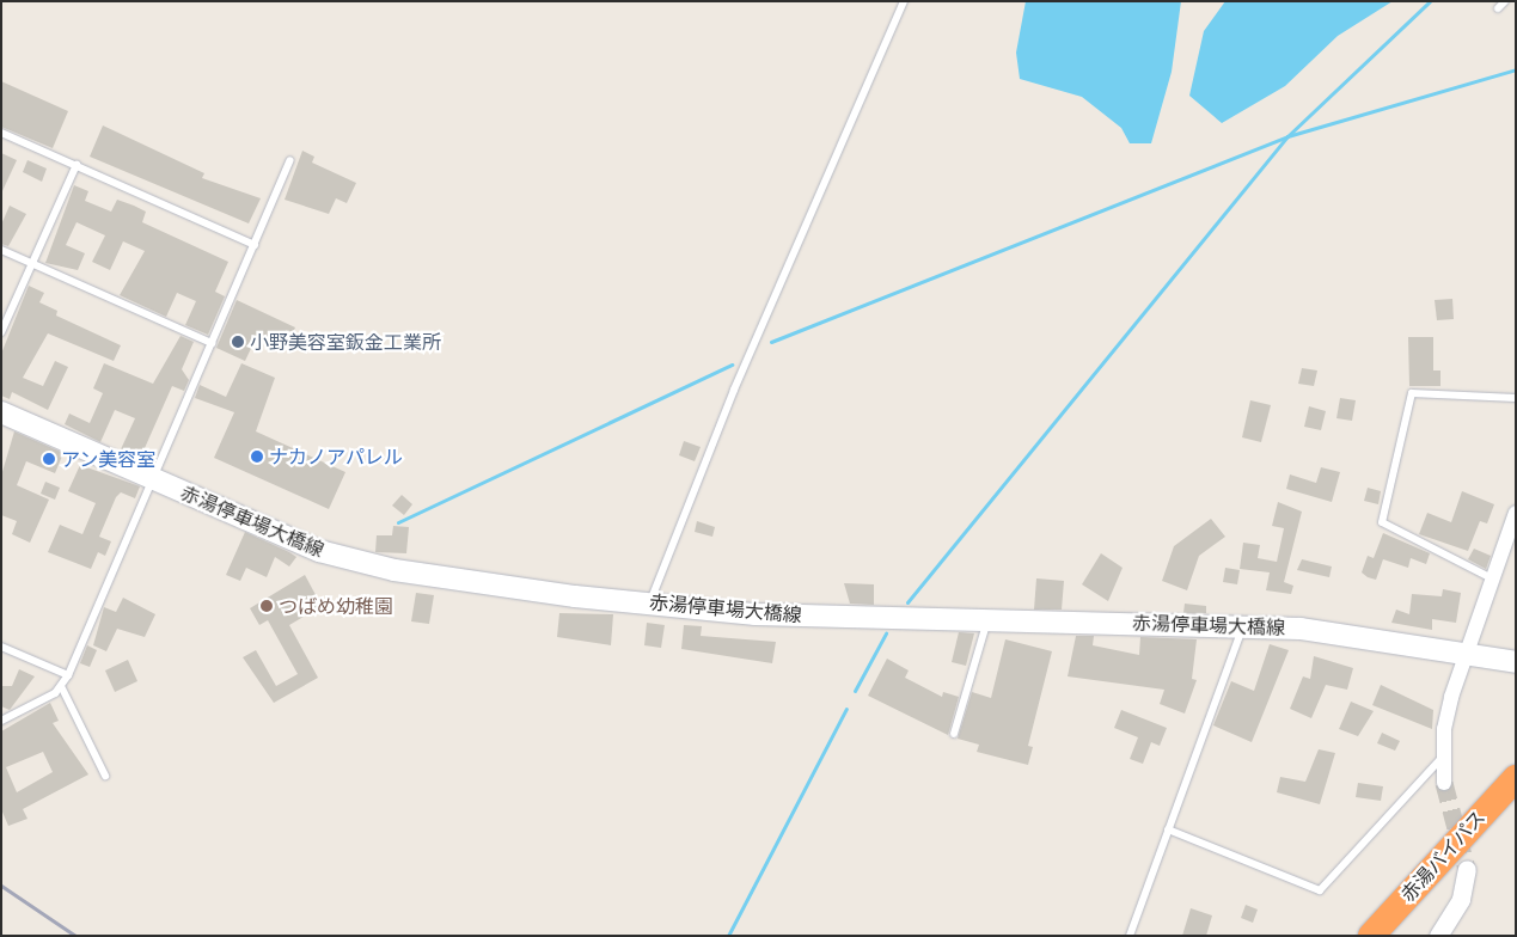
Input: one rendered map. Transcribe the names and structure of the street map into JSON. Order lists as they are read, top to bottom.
{
  "streets": {
    "highway": ["赤湯バイパス"],
    "main road": ["赤湯停車場大橋線"]
  },
  "places": [
    "小野美容室鈑金工業所",
    "ナカノアパレル",
    "アン美容室",
    "つばめ幼稚園"
  ]
}
